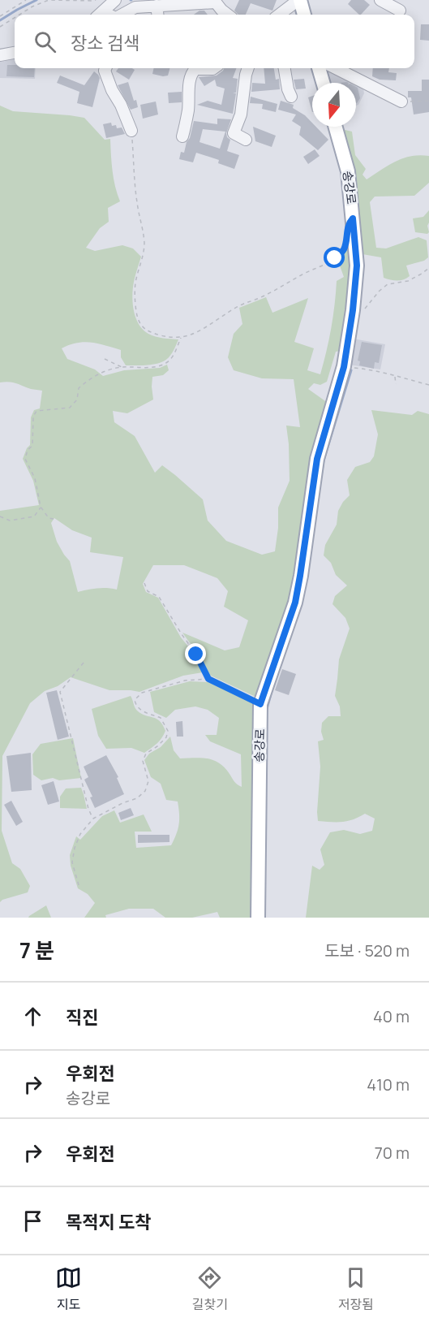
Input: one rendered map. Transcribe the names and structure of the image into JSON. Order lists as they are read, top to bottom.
{
  "streets": {
    "main road": ["송강로"]
  },
  "north": "bottom",
  "page": {
    "search": "장소 검색",
    "heading": ["7 분", "도보 · 520 m"],
    "list": [
      ["직진", "40 m"],
      ["우회전", "송강로", "410 m"],
      ["우회전", "70 m"],
      "목적지 도착"
    ],
    "nav": ["지도", "길찾기", "저장됨"]
  }
}
